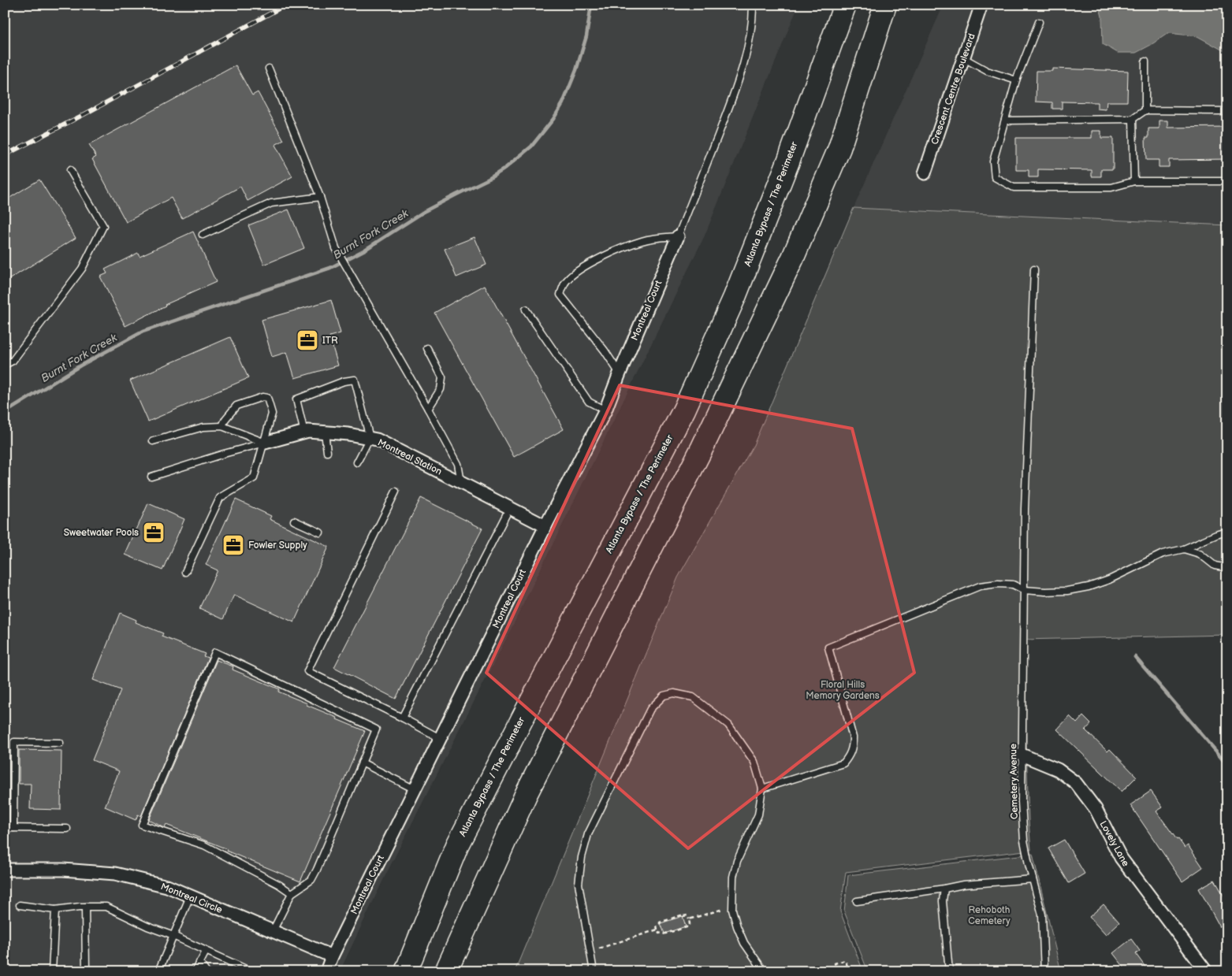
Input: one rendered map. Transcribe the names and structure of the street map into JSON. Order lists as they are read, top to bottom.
{
  "streets": {
    "highway": ["Atlanta Bypass / The Perimeter"],
    "street": [
      "Crescent Centre Boulevard",
      "Montreal Court",
      "Montreal Station",
      "Lovely Lane",
      "Montreal Circle"
    ],
    "lane": ["Cemetery Avenue"]
  },
  "crossings": [
    ["Montreal Court", "Montreal Station"],
    ["Montreal Court", "Montreal Circle"],
    ["Cemetery Avenue", "Lovely Lane"]
  ],
  "water": ["Burnt Fork Creek"],
  "parks": ["Floral Hills Memory Gardens", "Rehoboth Cemetery"],
  "places": {
    "office": ["ITR", "Sweetwater Pools", "Fowler Supply"]
  }
}
